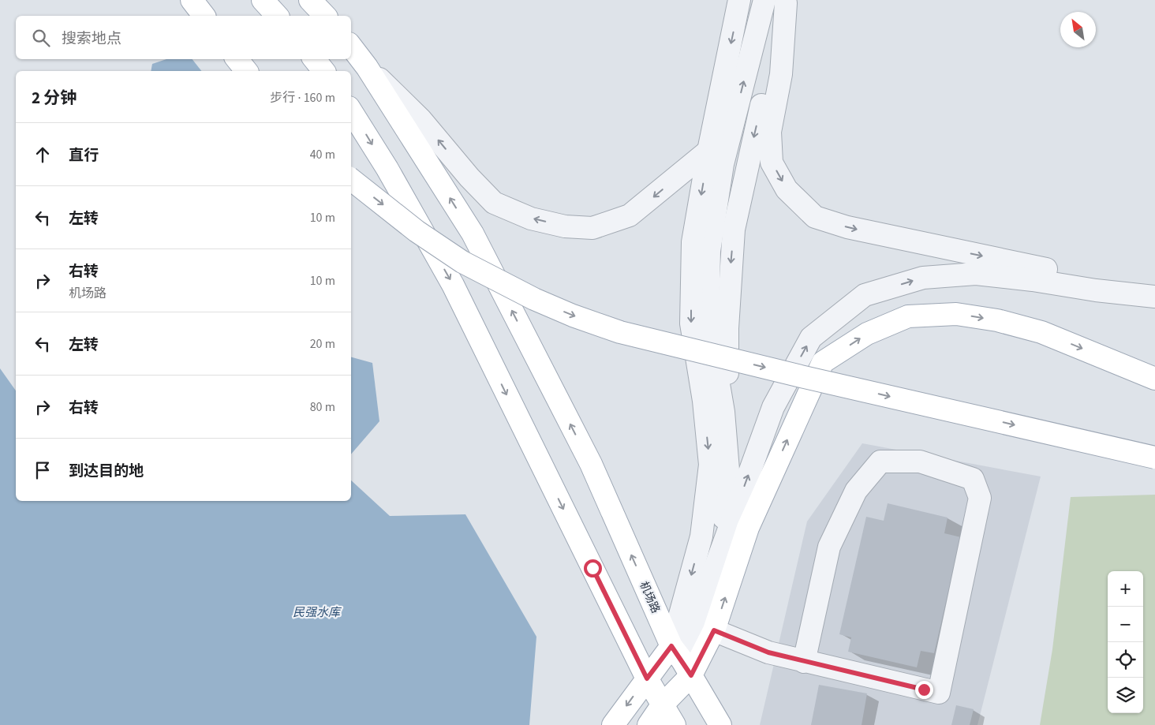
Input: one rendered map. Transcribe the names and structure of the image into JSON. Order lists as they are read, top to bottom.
{
  "streets": {
    "main road": ["机场路"]
  },
  "water": ["民强水库"],
  "north": "top left",
  "page": {
    "search": "搜索地点",
    "heading": ["2 分钟", "步行 · 160 m"],
    "list": [
      ["直行", "40 m"],
      ["左转", "10 m"],
      ["右转", "机场路", "10 m"],
      ["左转", "20 m"],
      ["右转", "80 m"],
      "到达目的地"
    ],
    "map_buttons": ["+", "−"]
  }
}
